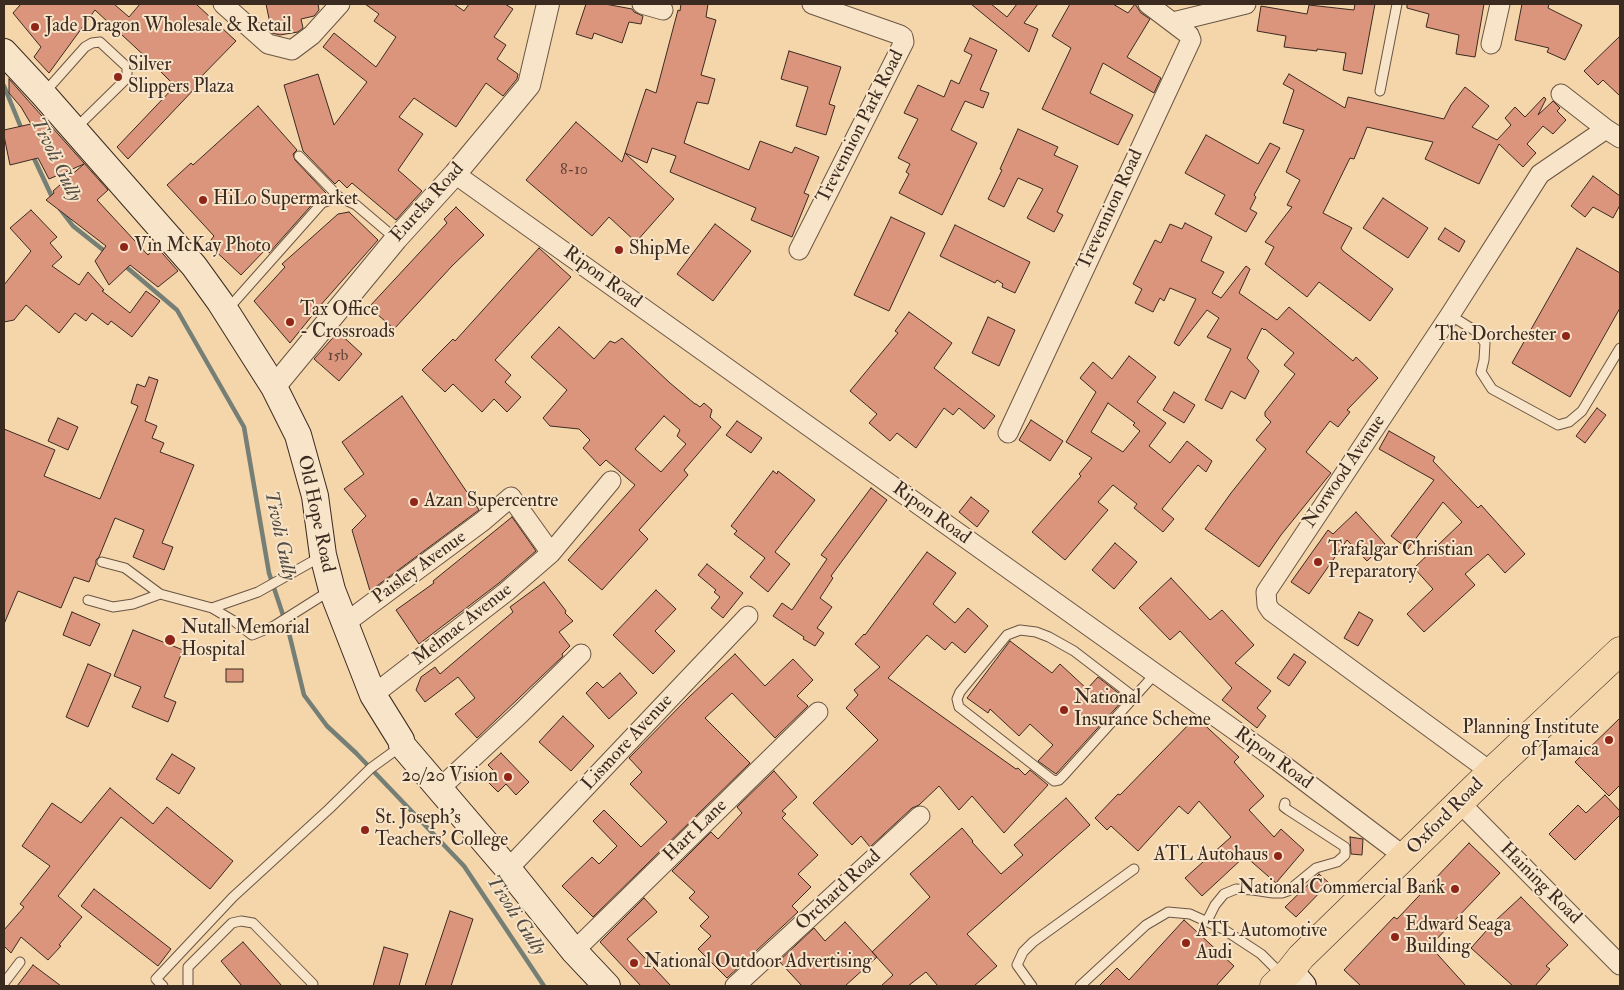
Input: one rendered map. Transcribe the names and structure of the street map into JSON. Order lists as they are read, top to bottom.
{
  "streets": {
    "main road": ["Old Hope Road", "Oxford Road"],
    "street": [
      "Trevennion Park Road",
      "Eureka Road",
      "Trevennion Road",
      "Ripon Road",
      "Norwood Avenue",
      "Paisley Avenue",
      "Melmac Avenue",
      "Lismore Avenue",
      "Hart Lane",
      "Haining Road",
      "Orchard Road"
    ]
  },
  "crossings": [
    ["Eureka Road", "Ripon Road"],
    ["Eureka Road", "Old Hope Road"],
    ["Ripon Road", "Oxford Road"],
    ["Norwood Avenue", "Oxford Road"],
    ["Old Hope Road", "Paisley Avenue"],
    ["Old Hope Road", "Melmac Avenue"],
    ["Old Hope Road", "Lismore Avenue"],
    ["Old Hope Road", "Hart Lane"],
    ["Paisley Avenue", "Melmac Avenue"],
    ["Oxford Road", "Haining Road"]
  ],
  "water": ["Tivoli Gully"],
  "places": [
    "Jade Dragon Wholesale & Retail",
    "Silver Slippers Plaza",
    "HiLo Supermarket",
    "Vin McKay Photo",
    "ShipMe",
    "Tax Office - Crossroads",
    "The Dorchester",
    "Azan Supercentre",
    "Trafalgar Christian Preparatory",
    "Nutall Memorial Hospital",
    "National Insurance Scheme",
    "Planning Institute of Jamaica",
    "20/20 Vision",
    "St. Joseph's Teachers' College",
    "ATL Autohaus",
    "National Commercial Bank",
    "Edward Seaga Building",
    "ATL Automotive Audi",
    "National Outdoor Advertising"
  ],
  "house_numbers": ["8-10", "15b"]
}
